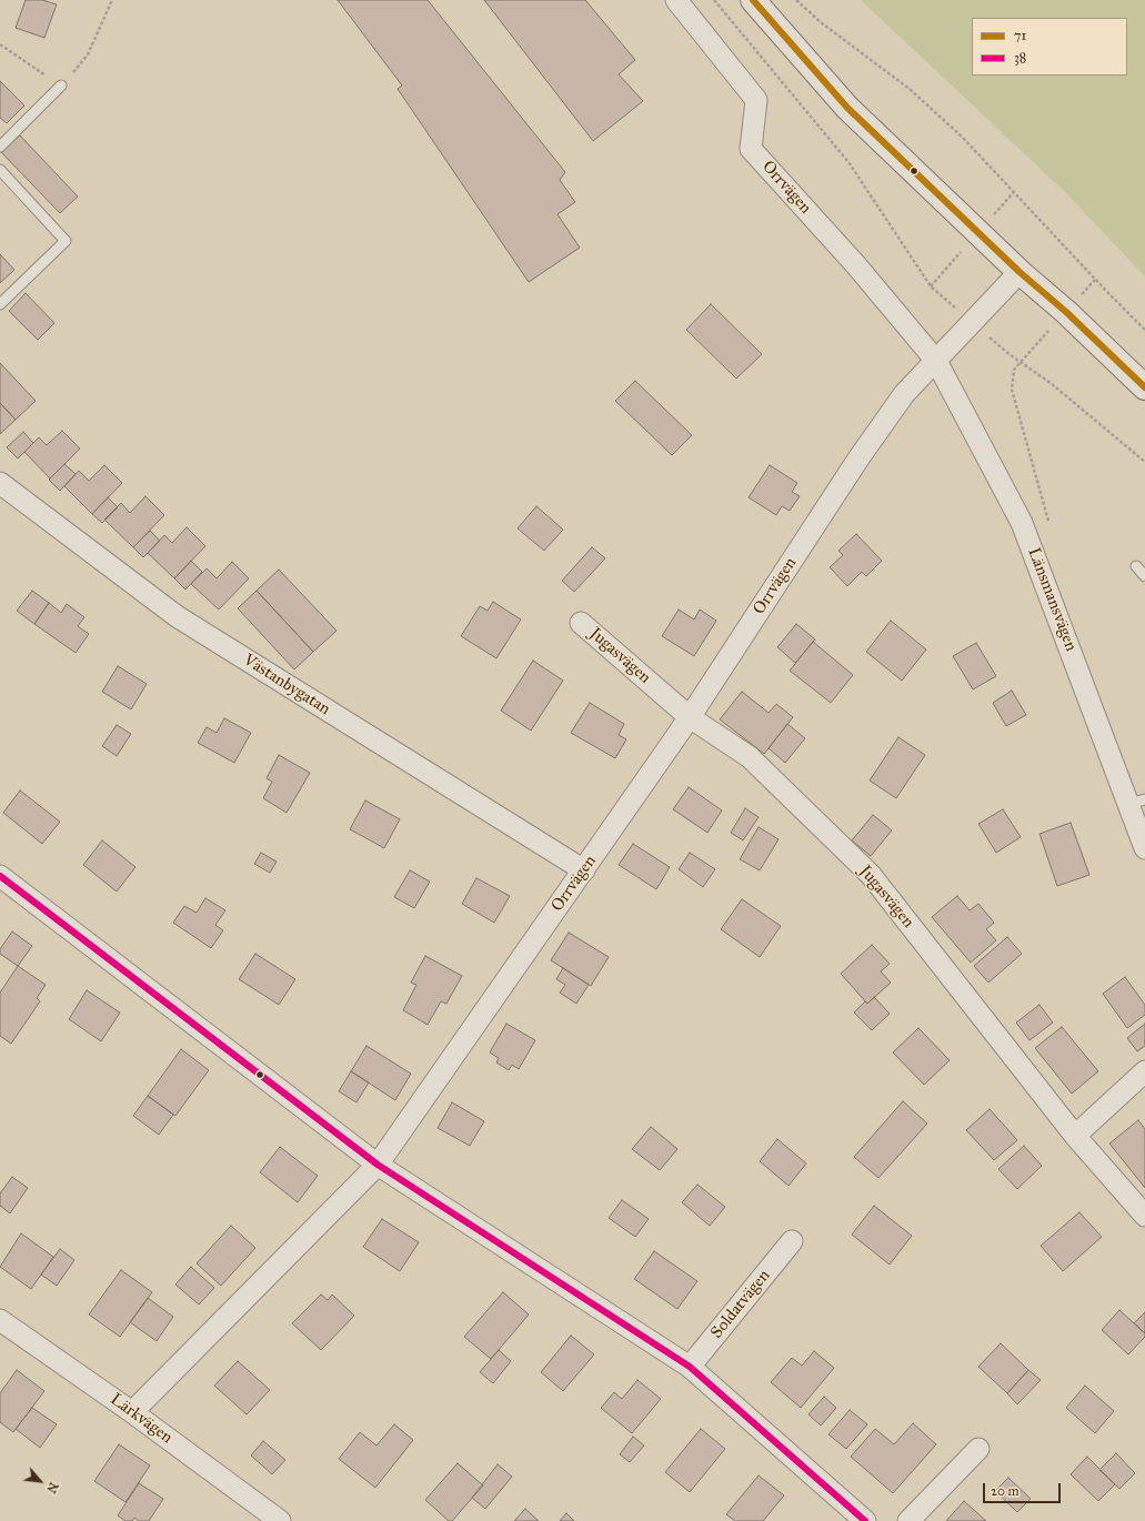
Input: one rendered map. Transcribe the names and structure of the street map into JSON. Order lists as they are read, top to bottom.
{
  "streets": {
    "street": [
      "Orrvägen",
      "Länsmansvägen",
      "Jugasvägen",
      "Västanbygatan",
      "Soldatvägen",
      "Lärkvägen"
    ]
  },
  "crossings": [
    ["Orrvägen", "Länsmansvägen"],
    ["Orrvägen", "Jugasvägen"],
    ["Orrvägen", "Västanbygatan"],
    ["Orrvägen", "Lärkvägen"]
  ],
  "lines": ["transit line 71", "transit line 38"],
  "legend": ["71", "38"],
  "scale_bar": "20 m",
  "north": "bottom right"
}
